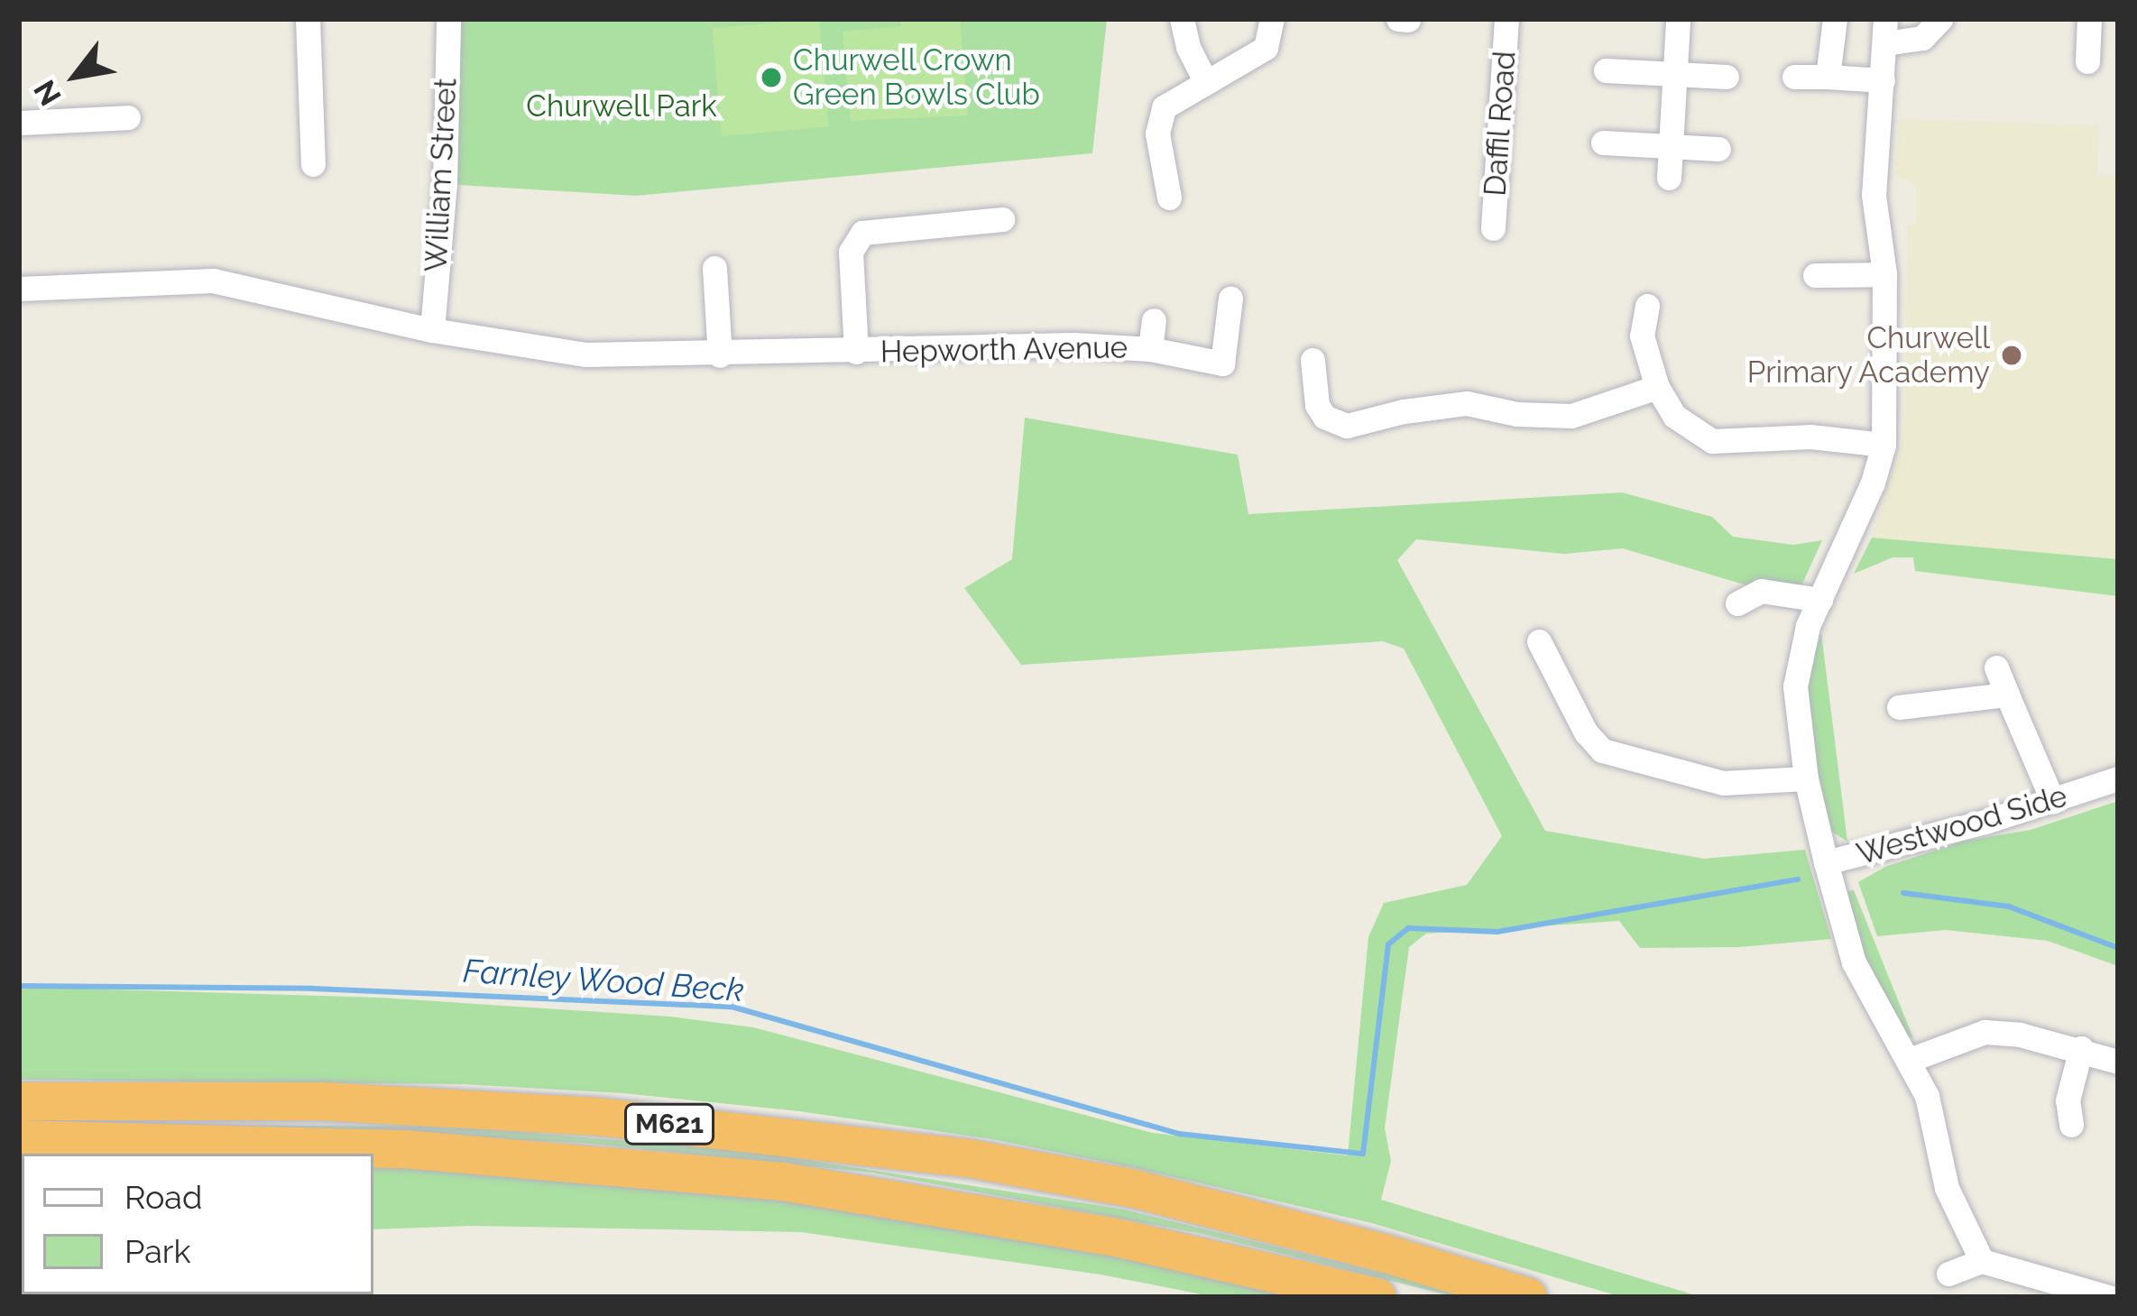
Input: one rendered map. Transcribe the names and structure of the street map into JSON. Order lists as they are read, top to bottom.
{
  "streets": {
    "highway": ["M621"],
    "street": [
      "Daffil Road",
      "William Street",
      "Hepworth Avenue",
      "Westwood Side"
    ]
  },
  "crossings": [
    ["William Street", "Hepworth Avenue"]
  ],
  "water": ["Farnley Wood Beck"],
  "parks": ["Churwell Park"],
  "places": ["Churwell Crown Green Bowls Club", "Churwell Primary Academy"],
  "legend": ["Road", "Park"],
  "north": "bottom left"
}
